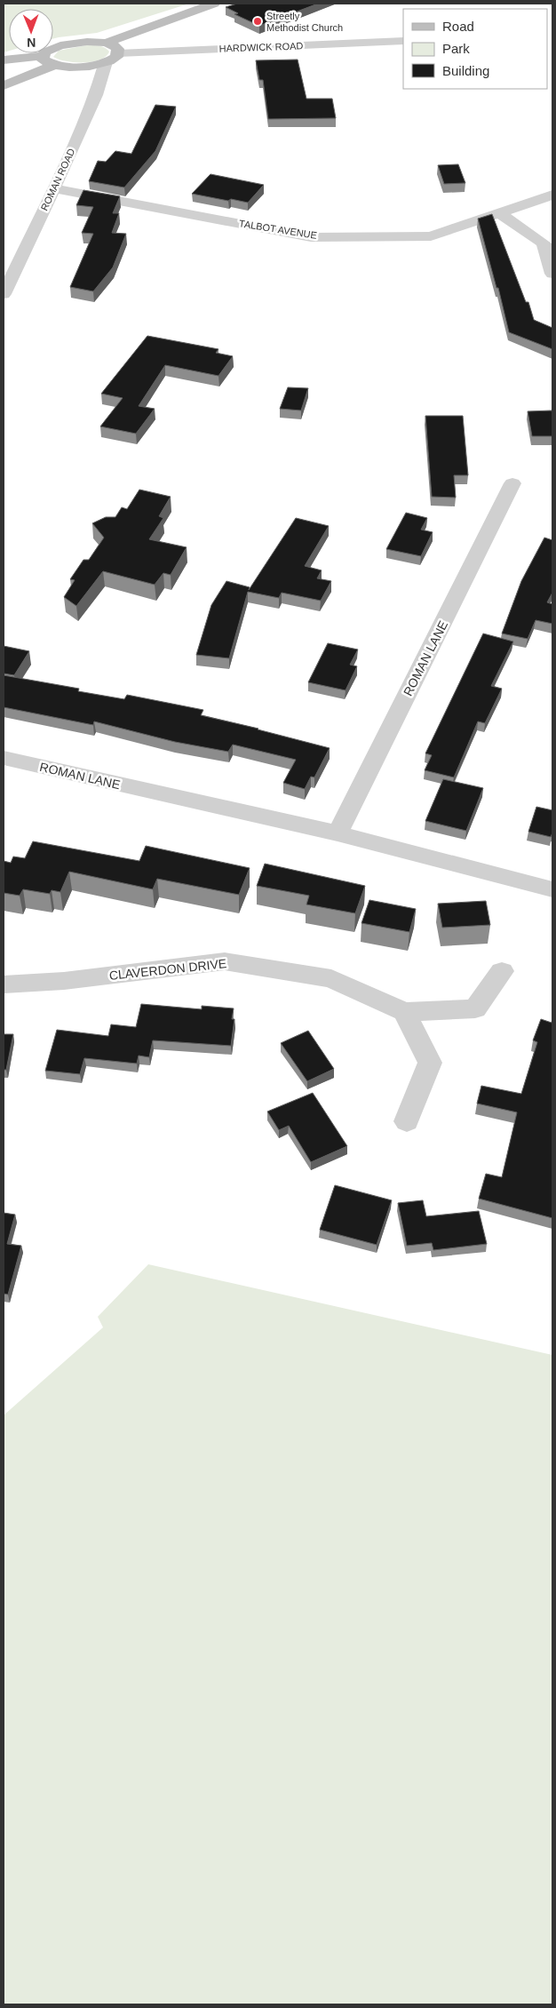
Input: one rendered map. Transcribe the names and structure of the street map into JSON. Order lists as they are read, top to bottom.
{
  "streets": {
    "street": [
      "HARDWICK ROAD",
      "ROMAN ROAD",
      "TALBOT AVENUE",
      "ROMAN LANE",
      "CLAVERDON DRIVE"
    ]
  },
  "crossings": [
    ["ROMAN ROAD", "TALBOT AVENUE"]
  ],
  "places": ["Streetly Methodist Church"],
  "legend": ["Road", "Park", "Building"],
  "north": "bottom"
}
